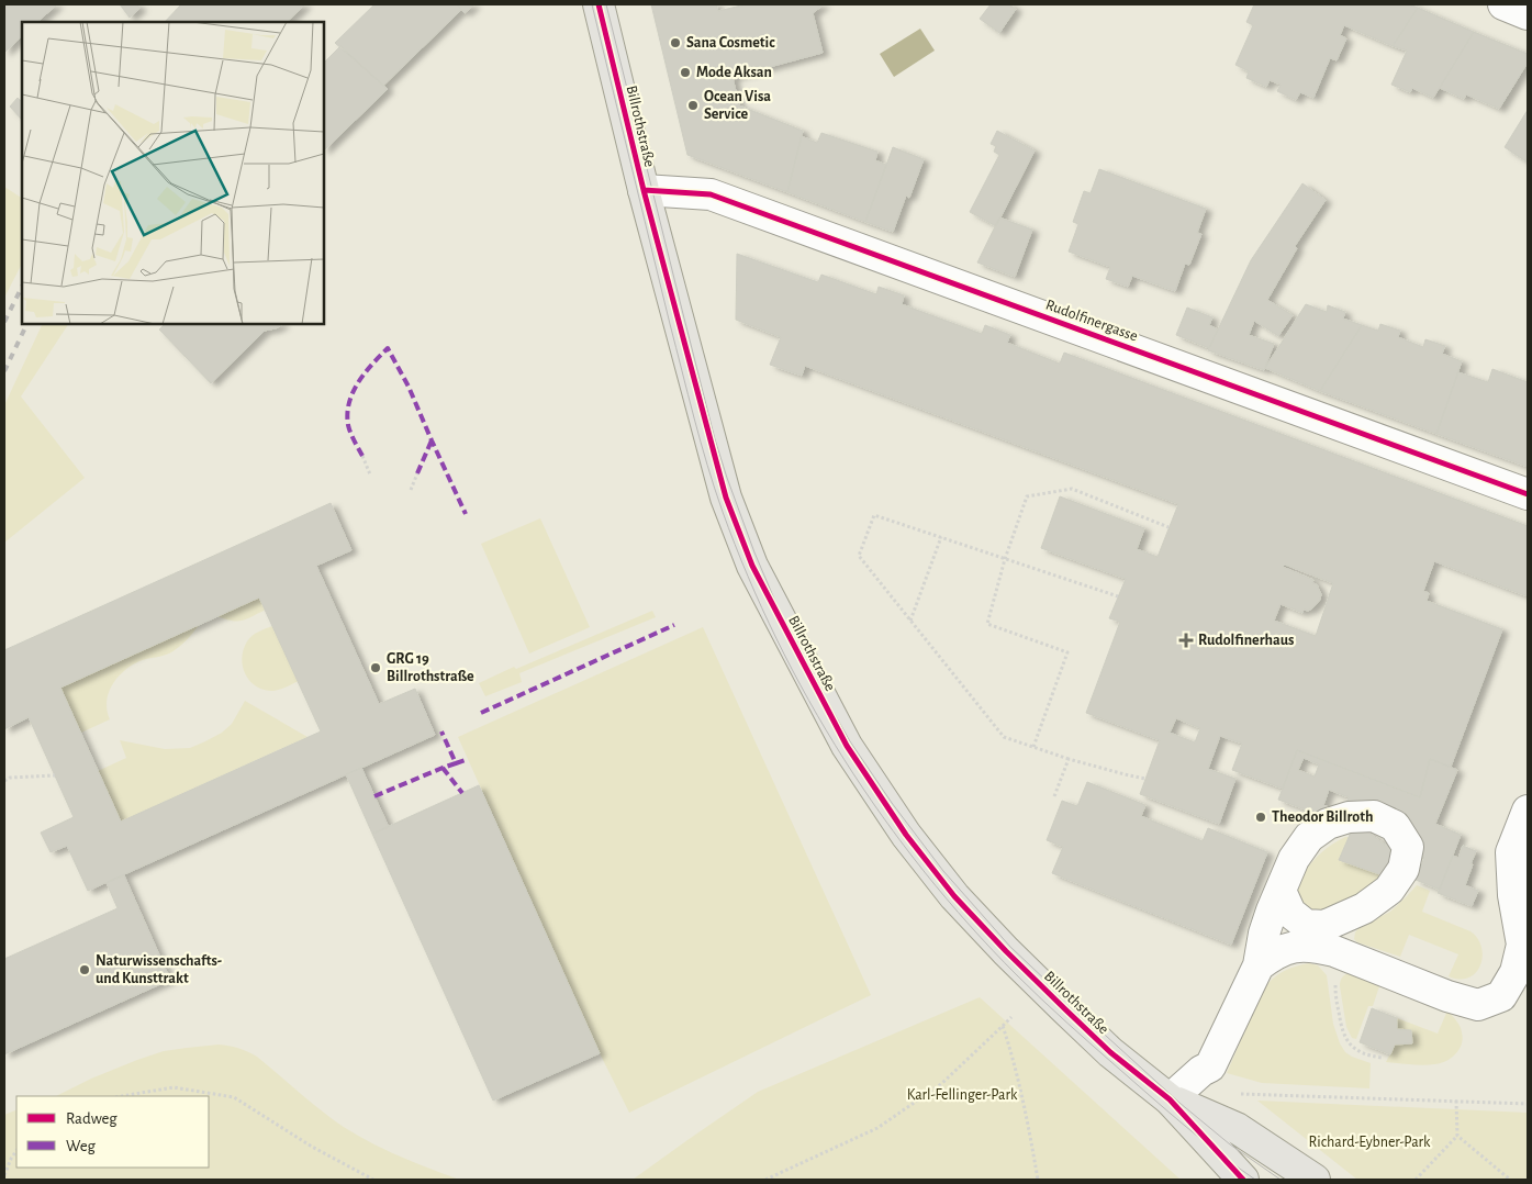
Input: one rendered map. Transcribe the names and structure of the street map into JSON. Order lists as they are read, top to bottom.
{
  "streets": {
    "main road": ["Billrothstraße"],
    "street": ["Rudolfinergasse"]
  },
  "crossings": [
    ["Billrothstraße", "Rudolfinergasse"]
  ],
  "parks": ["Karl-Fellinger-Park", "Richard-Eybner-Park"],
  "places": {
    "other": [
      "Sana Cosmetic",
      "Mode Aksan",
      "Ocean Visa Service",
      "GRG 19 Billrothstraße",
      "Theodor Billroth",
      "Naturwissenschafts- und Kunsttrakt"
    ],
    "health": ["Rudolfinerhaus"]
  },
  "legend": ["Radweg", "Weg"]
}
